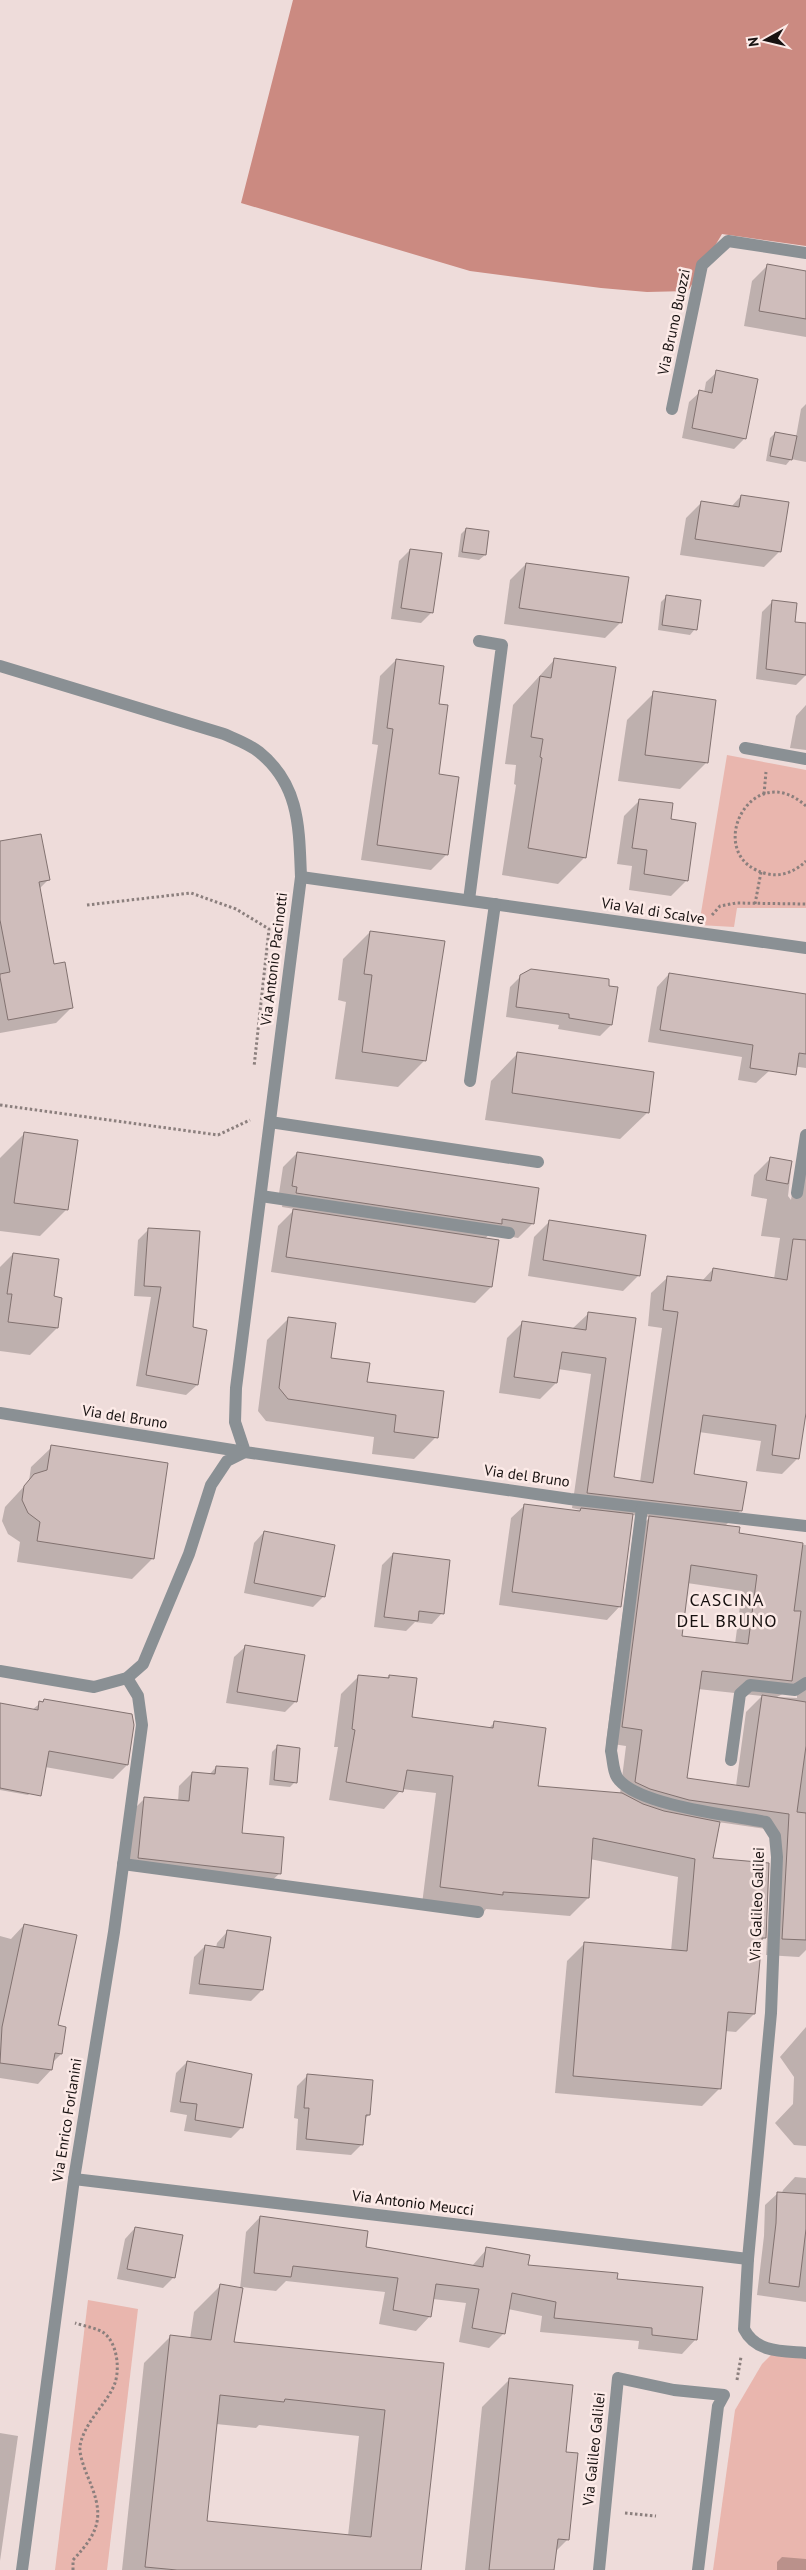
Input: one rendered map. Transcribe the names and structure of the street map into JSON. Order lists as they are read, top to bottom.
{
  "streets": {
    "street": [
      "Via Bruno Buozzi",
      "Via Val di Scalve",
      "Via Antonio Pacinotti",
      "Via del Bruno",
      "Via Galileo Galilei",
      "Via Enrico Forlanini",
      "Via Antonio Meucci"
    ]
  },
  "crossings": [
    ["Via Val di Scalve", "Via Antonio Pacinotti"],
    ["Via Antonio Pacinotti", "Via del Bruno"],
    ["Via del Bruno", "Via Galileo Galilei"],
    ["Via Galileo Galilei", "Via Antonio Meucci"],
    ["Via Enrico Forlanini", "Via Antonio Meucci"]
  ],
  "districts": ["CASCINA DEL BRUNO"],
  "north": "left"
}
